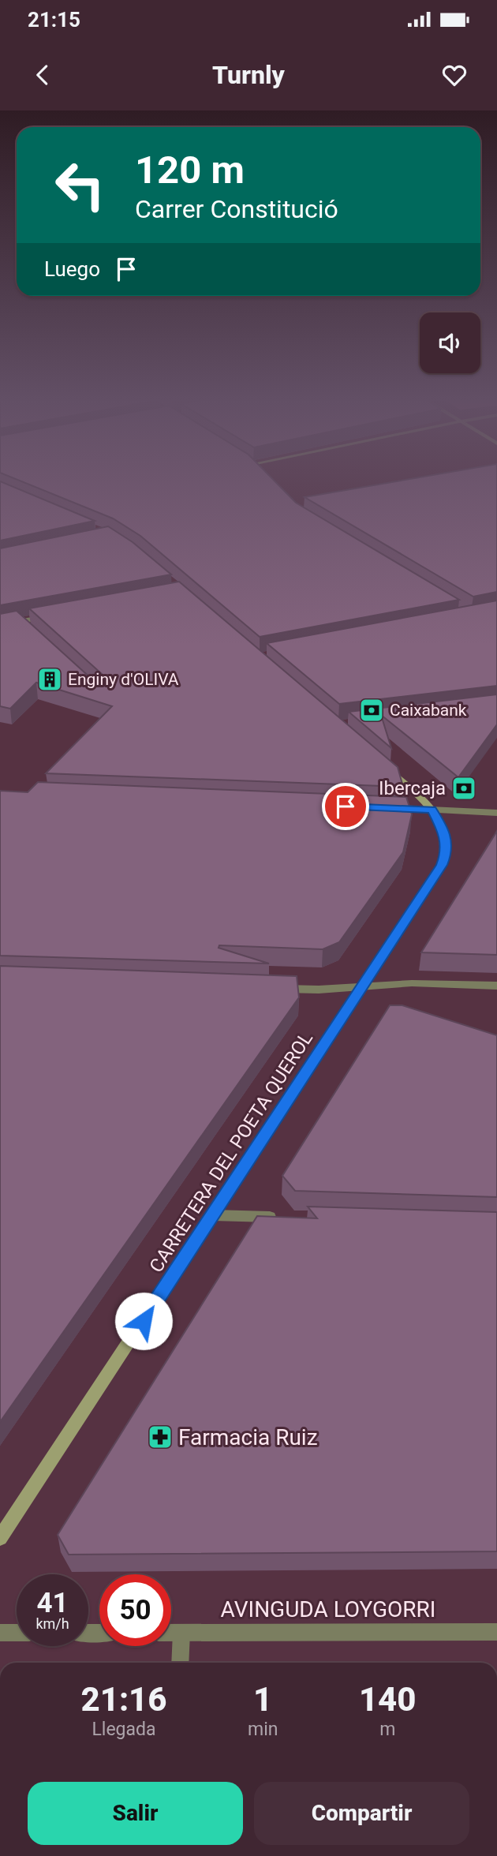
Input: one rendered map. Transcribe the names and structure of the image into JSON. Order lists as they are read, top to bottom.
{
  "streets": {
    "main road": ["CARRETERA DEL POETA QUEROL"],
    "street": ["AVINGUDA LOYGORRI"]
  },
  "places": {
    "building": ["Enginy d'OLIVA"],
    "bank": ["Caixabank", "Ibercaja"],
    "pharmacy": ["Farmacia Ruiz"]
  },
  "page": {
    "status": "21:15",
    "header": "Turnly",
    "turn": ["120 m", "Carrer Constitució"],
    "then": "Luego",
    "speed": "41 km/h",
    "limit": "50",
    "eta": [
      "21:16",
      "Llegada",
      "1",
      "min",
      "140",
      "m"
    ],
    "buttons": ["Salir", "Compartir"]
  }
}
